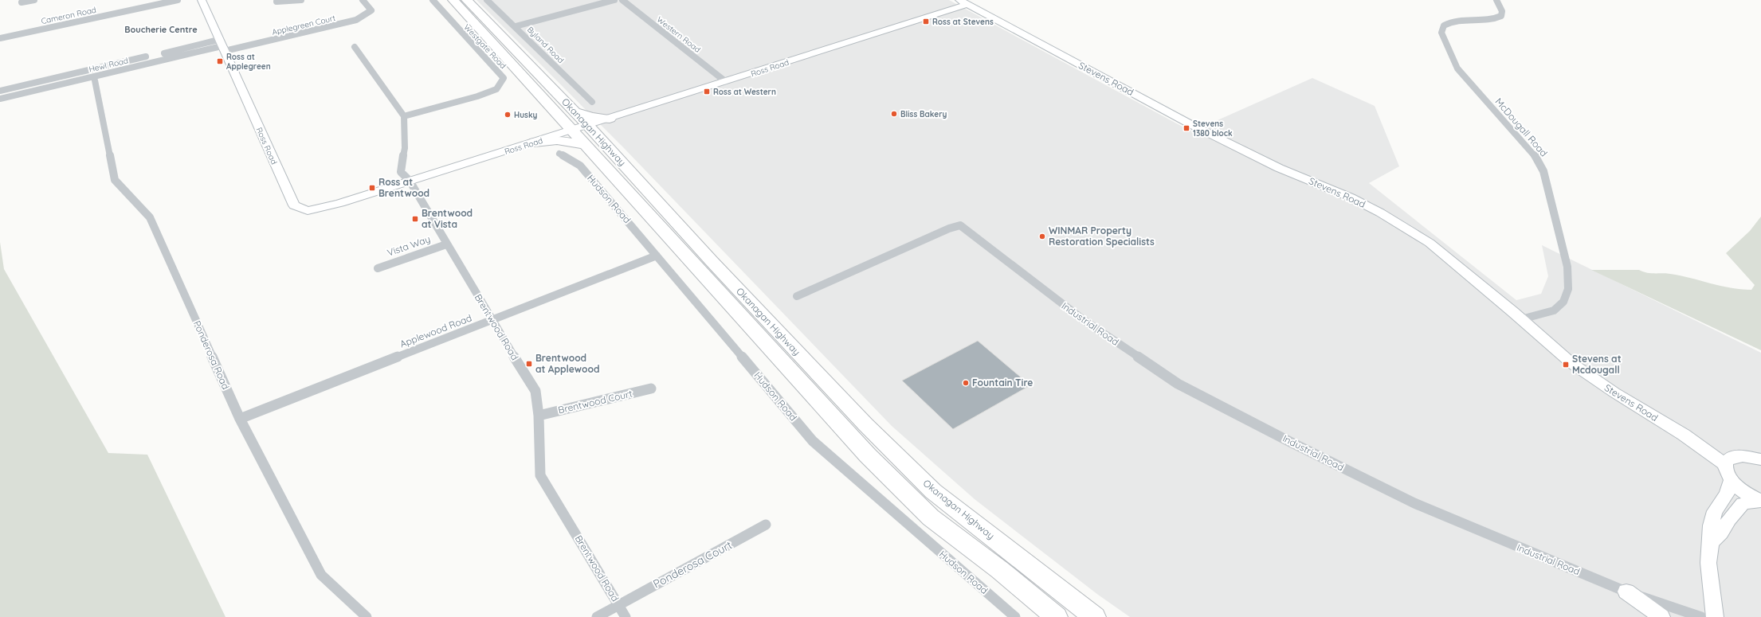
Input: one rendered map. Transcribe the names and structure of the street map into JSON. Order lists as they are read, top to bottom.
{
  "streets": {
    "highway": ["Okanagan Highway"],
    "street": [
      "Cameron Road",
      "Applegreen Court",
      "Western Road",
      "Byland Road",
      "Westgate Road",
      "Hewl Road",
      "Ross Road",
      "Stevens Road",
      "McDougall Road",
      "Hudson Road",
      "Vista Way",
      "Industrial Road",
      "Brentwood Road",
      "Applewood Road",
      "Ponderosa Road",
      "Brentwood Court",
      "Ponderosa Court"
    ]
  },
  "crossings": [
    ["Applegreen Court", "Hewl Road"],
    ["Applegreen Court", "Ross Road"],
    ["Western Road", "Ross Road"],
    ["Westgate Road", "Brentwood Road"],
    ["Hewl Road", "Ross Road"],
    ["Hewl Road", "Ponderosa Road"],
    ["Ross Road", "Stevens Road"],
    ["Ross Road", "Okanagan Highway"],
    ["Ross Road", "Brentwood Road"],
    ["Stevens Road", "McDougall Road"],
    ["Hudson Road", "Applewood Road"],
    ["Vista Way", "Brentwood Road"],
    ["Brentwood Road", "Applewood Road"],
    ["Brentwood Road", "Brentwood Court"],
    ["Brentwood Road", "Ponderosa Court"],
    ["Applewood Road", "Ponderosa Road"]
  ],
  "districts": ["Boucherie Centre"],
  "places": {
    "transit": [
      "Ross at Stevens",
      "Ross at Applegreen",
      "Ross at Western",
      "Stevens 1380 block",
      "Ross at Brentwood",
      "Brentwood at Vista",
      "Brentwood at Applewood",
      "Stevens at Mcdougall"
    ],
    "other": [
      "Bliss Bakery",
      "Husky",
      "WINMAR Property Restoration Specialists",
      "Fountain Tire"
    ]
  }
}
